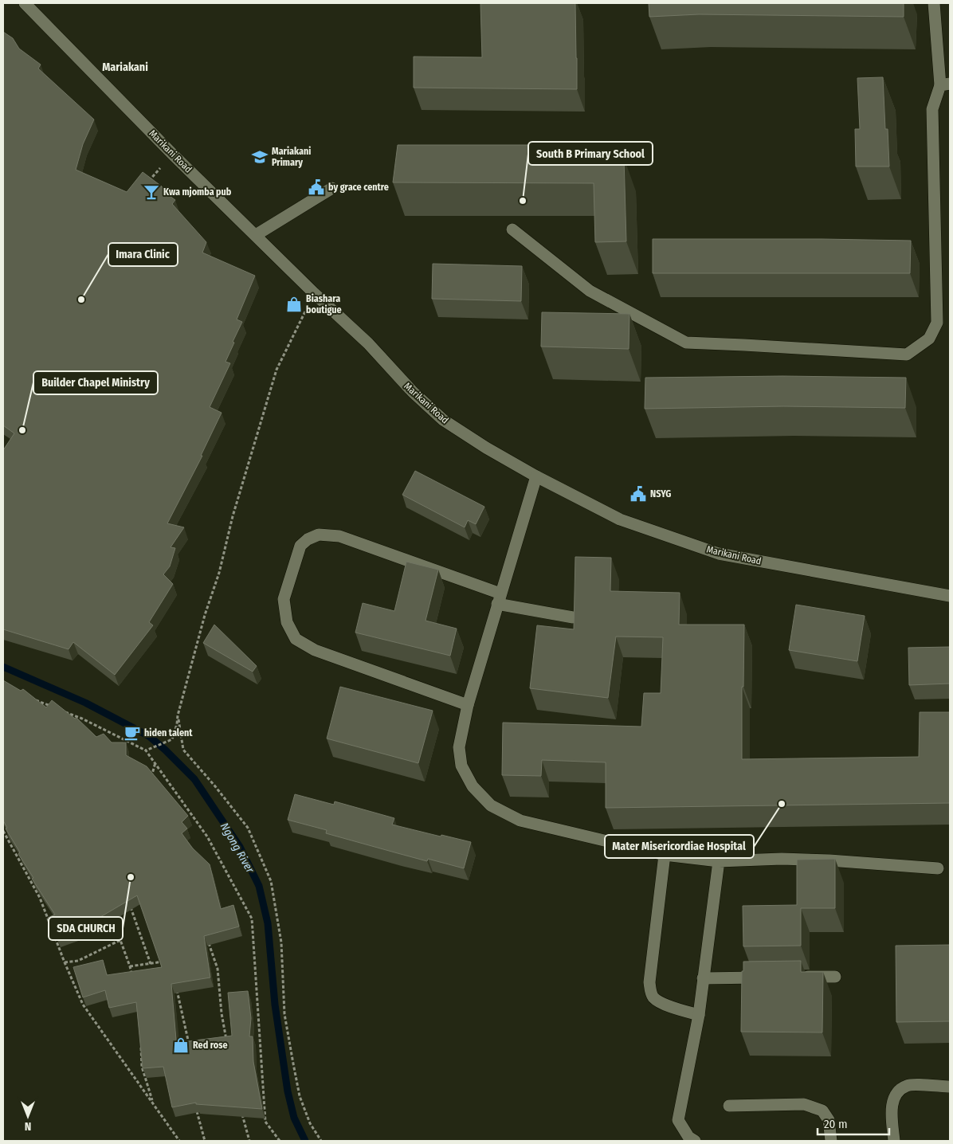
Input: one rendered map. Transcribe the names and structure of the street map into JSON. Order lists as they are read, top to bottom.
{
  "streets": {
    "street": ["Marikani Road"]
  },
  "districts": ["Mariakani"],
  "water": ["Ngong River"],
  "places": {
    "school or university": ["Mariakani Primary"],
    "public building": ["by grace centre", "NSYG"],
    "bar": ["Kwa mjomba pub"],
    "other": [
      "South B Primary School",
      "Imara Clinic",
      "Builder Chapel Ministry",
      "Mater Misericordiae Hospital",
      "SDA CHURCH"
    ],
    "shop": ["Biashara boutigue", "Red rose"],
    "cafe": ["hiden talent"]
  },
  "scale_bar": "20 m",
  "north": "bottom"
}
